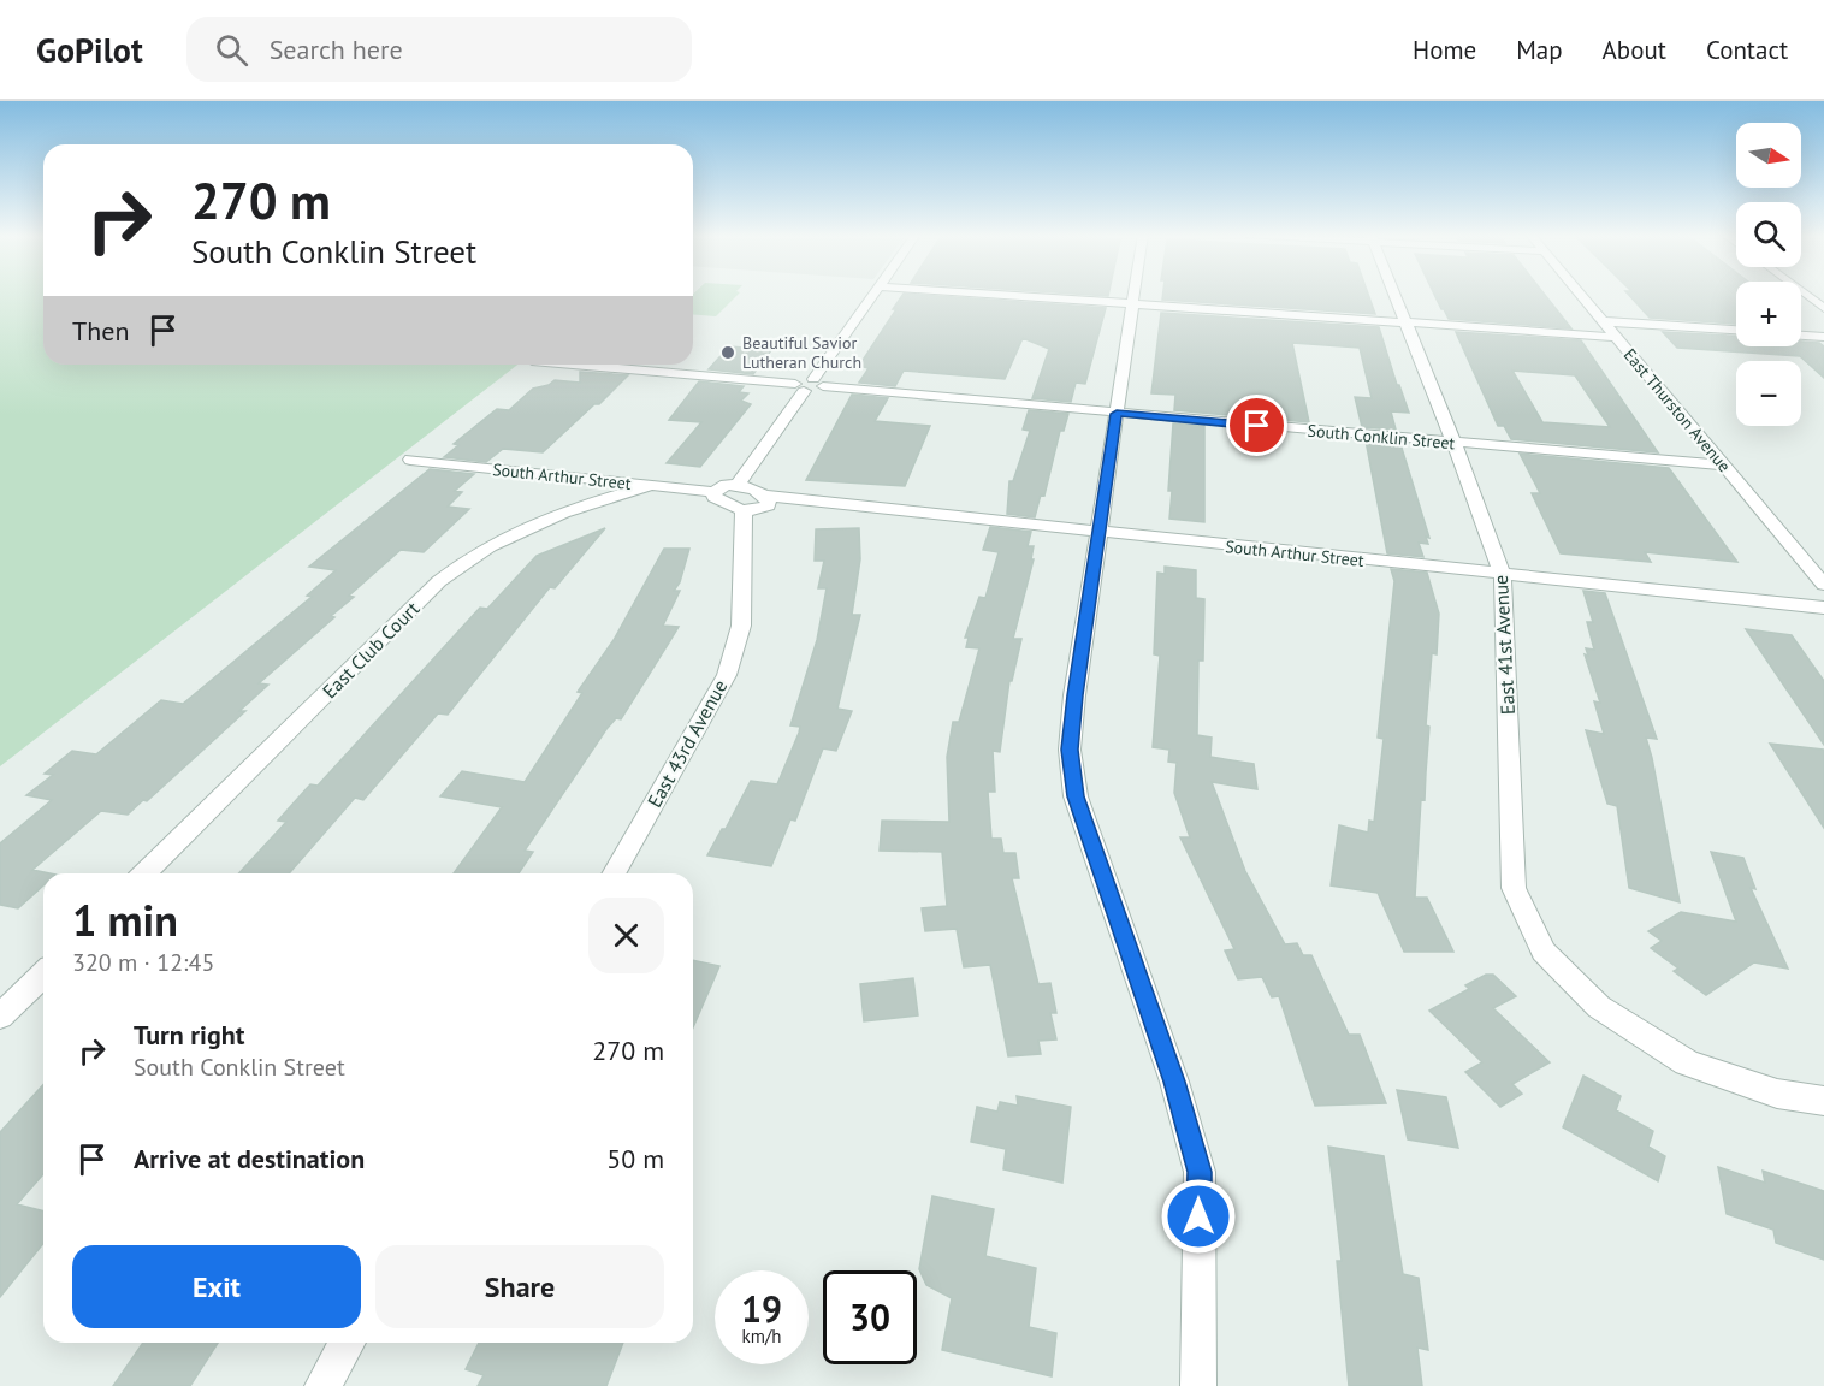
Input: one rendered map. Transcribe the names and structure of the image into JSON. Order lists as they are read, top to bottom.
{
  "streets": {
    "street": [
      "East Thurston Avenue",
      "South Conklin Street",
      "South Arthur Street",
      "East 41st Avenue",
      "East Club Court",
      "East 43rd Avenue"
    ]
  },
  "crossings": [
    ["East Thurston Avenue", "South Conklin Street"],
    ["South Conklin Street", "East 41st Avenue"],
    ["South Arthur Street", "East 41st Avenue"],
    ["South Arthur Street", "East Club Court"]
  ],
  "places": ["Beautiful Savior Lutheran Church"],
  "north": "right",
  "page": {
    "header": "GoPilot",
    "search": "Search here",
    "nav": [
      "Home",
      "Map",
      "About",
      "Contact"
    ],
    "map_buttons": ["+", "−"],
    "turn": ["270 m", "South Conklin Street"],
    "then": "Then",
    "heading": ["1 min", "320 m · 12:45"],
    "list": [
      {
        "name": "Turn right",
        "note": "South Conklin Street",
        "value": "270 m"
      },
      {
        "name": "Arrive at destination",
        "value": "50 m"
      }
    ],
    "buttons": ["Exit", "Share"],
    "speed": "19 km/h",
    "limit": "30"
  }
}
